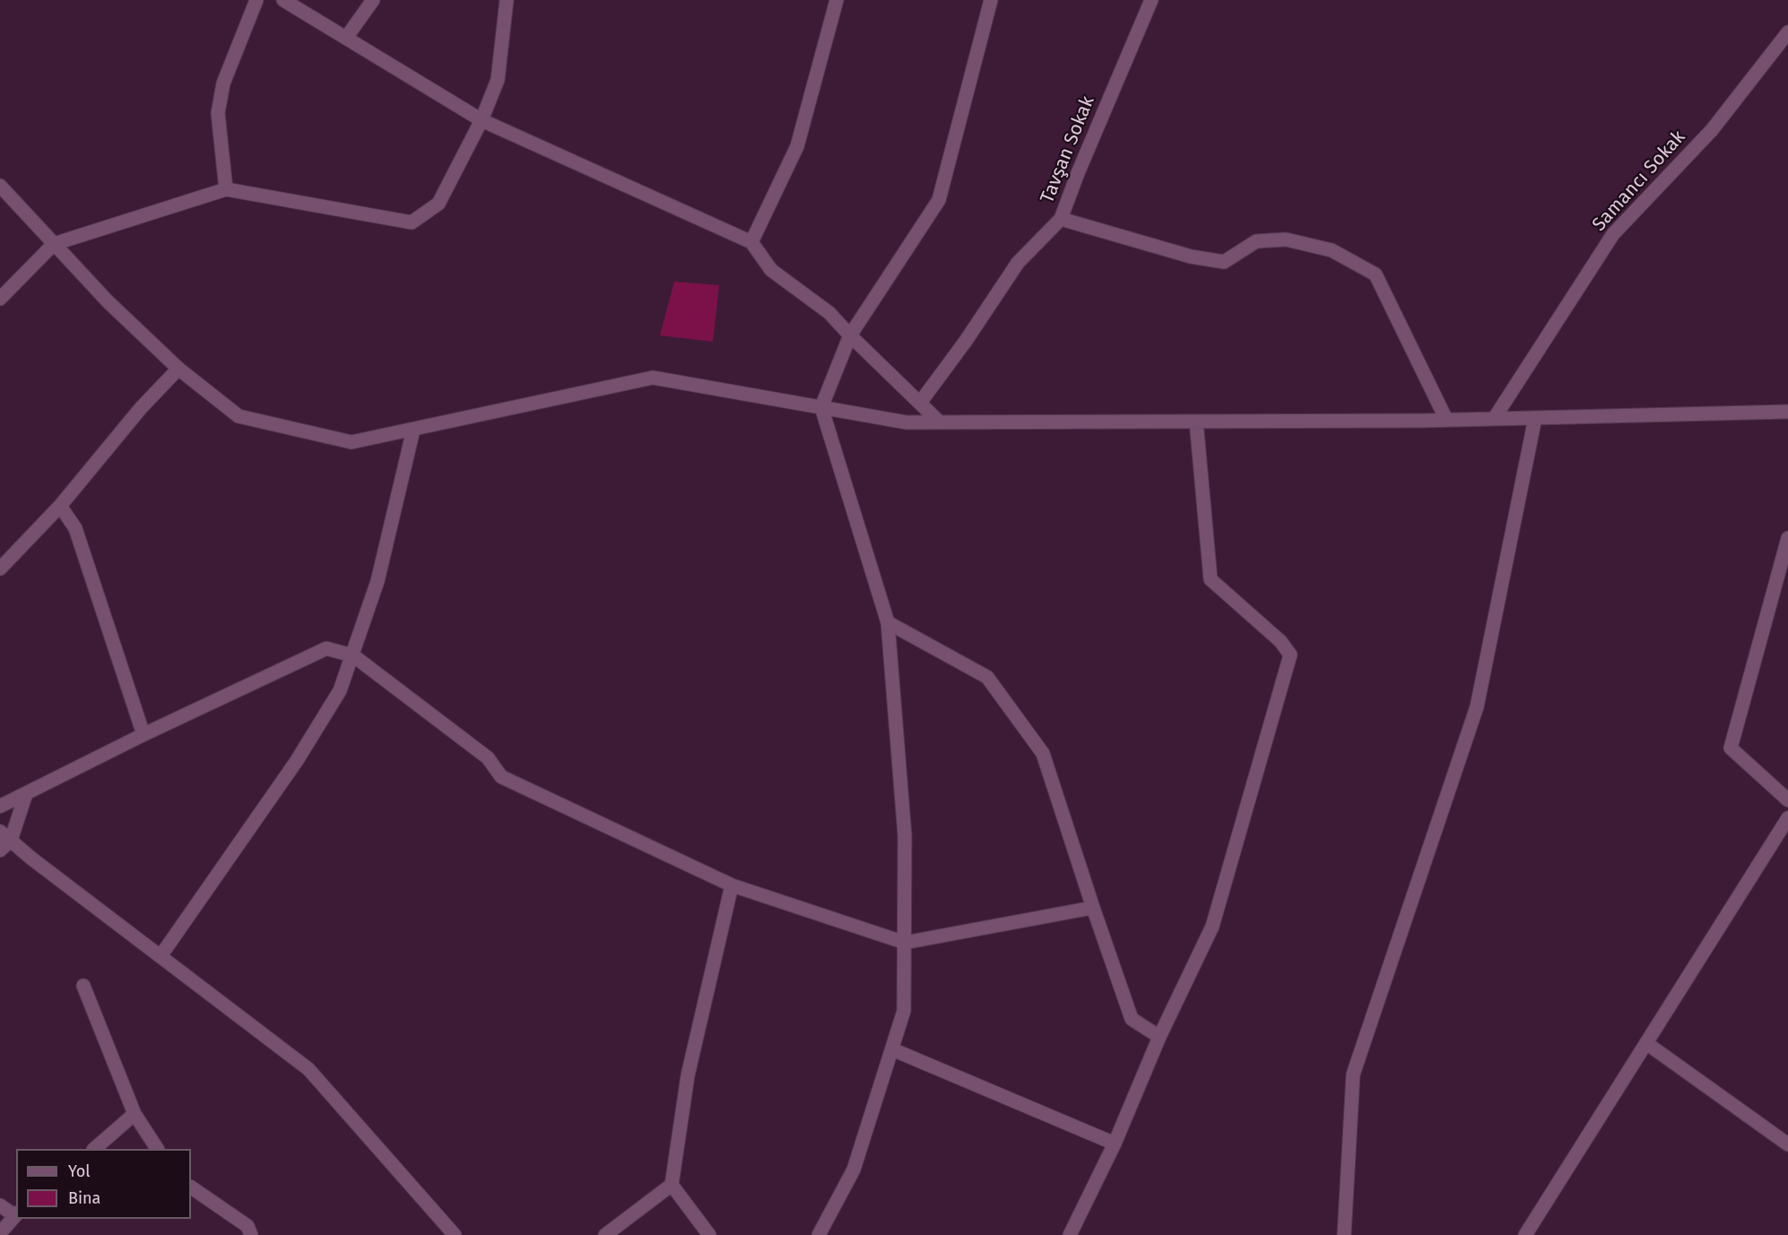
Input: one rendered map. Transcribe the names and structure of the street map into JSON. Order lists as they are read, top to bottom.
{
  "streets": {
    "street": ["Tavşan Sokak", "Samancı Sokak"]
  },
  "legend": ["Yol", "Bina"]
}
